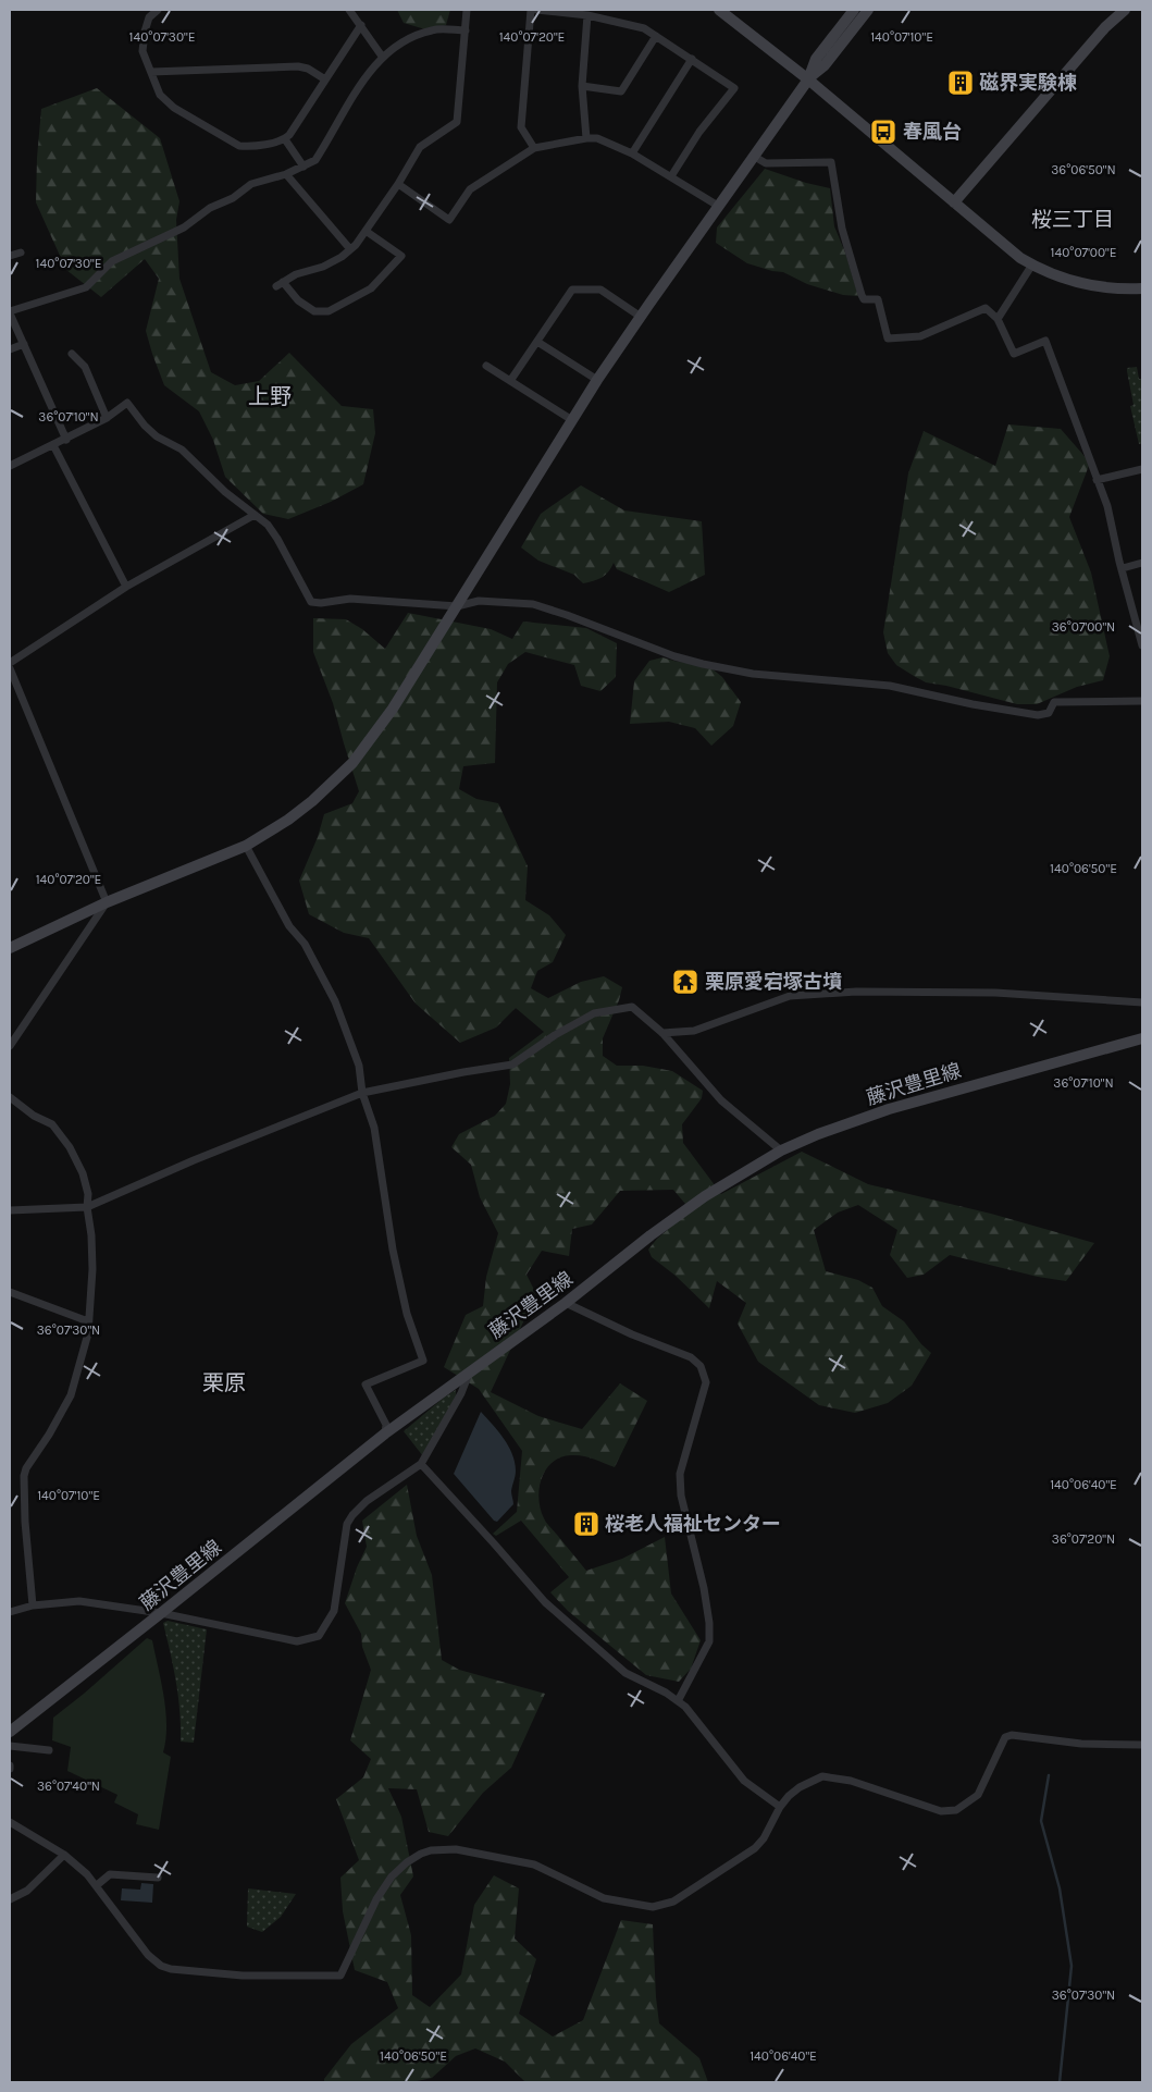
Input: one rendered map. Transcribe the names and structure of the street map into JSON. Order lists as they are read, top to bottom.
{
  "streets": {
    "street": ["藤沢豊里線"]
  },
  "districts": ["桜三丁目", "上野", "栗原"],
  "places": {
    "building": ["磁界実験棟", "桜老人福祉センター"],
    "bus stop": ["春風台"],
    "temple": ["栗原愛宕塚古墳"]
  },
  "coordinates": [
    "140°07'10\"E",
    "140°07'30\"E",
    "140°07'20\"E",
    "36°06'50\"N",
    "140°07'00\"E",
    "36°07'10\"N",
    "36°07'00\"N",
    "140°06'50\"E",
    "36°07'30\"N",
    "140°06'40\"E",
    "36°07'20\"N",
    "36°07'40\"N"
  ]
}
